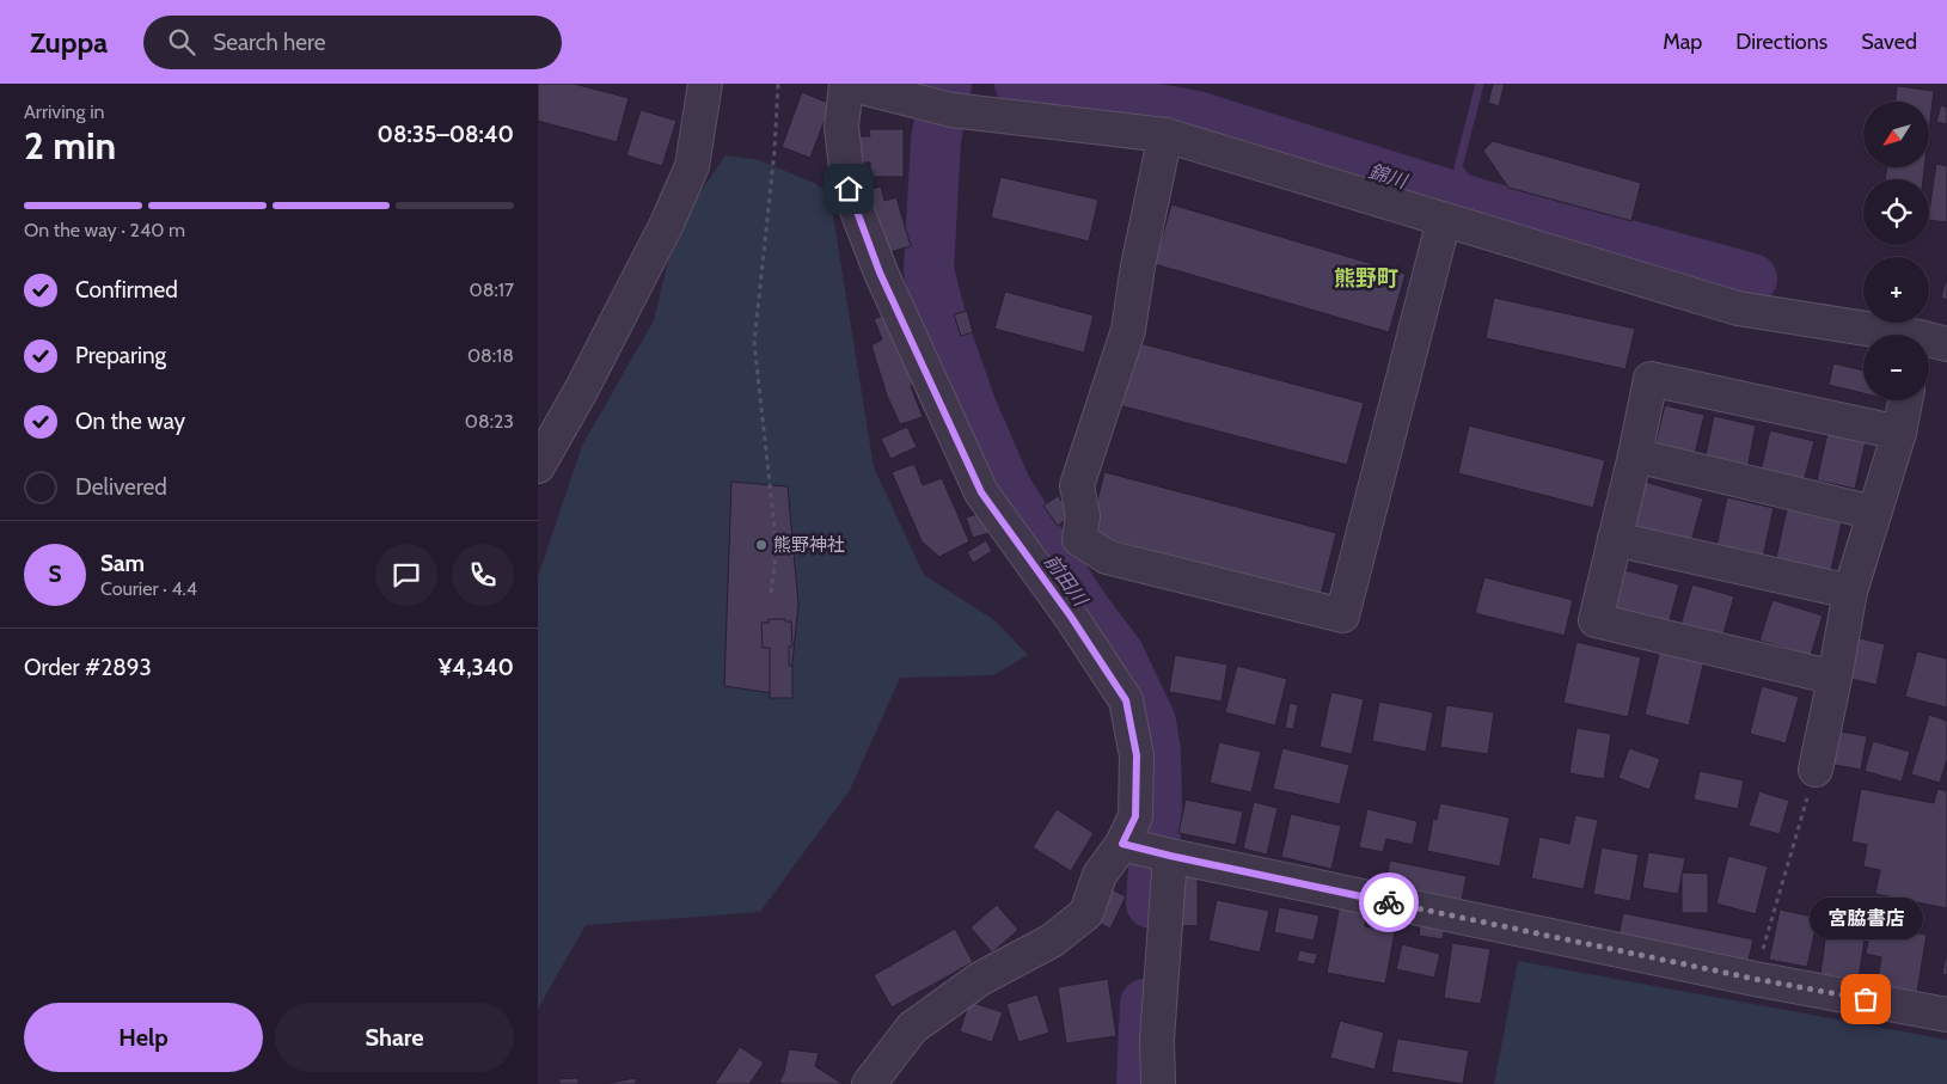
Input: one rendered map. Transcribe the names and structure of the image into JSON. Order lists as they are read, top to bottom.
{
  "districts": ["熊野町"],
  "water": ["錦川", "前田川"],
  "places": ["熊野神社", "宮脇書店"],
  "north": "bottom left",
  "page": {
    "header": "Zuppa",
    "search": "Search here",
    "nav": ["Map", "Directions", "Saved"],
    "heading": ["2 min", "Arriving in", "08:35–08:40"],
    "panel": [
      "Sam",
      "Courier · 4.4",
      "Order #2893",
      "¥4,340"
    ],
    "map_buttons": ["+", "−"],
    "bar": "On the way · 240 m",
    "list": [
      ["Confirmed", "08:17"],
      ["Preparing", "08:18"],
      ["On the way", "08:23"],
      "Delivered"
    ],
    "round": "S",
    "bubble": "宮脇書店",
    "buttons": ["Help", "Share"]
  }
}
